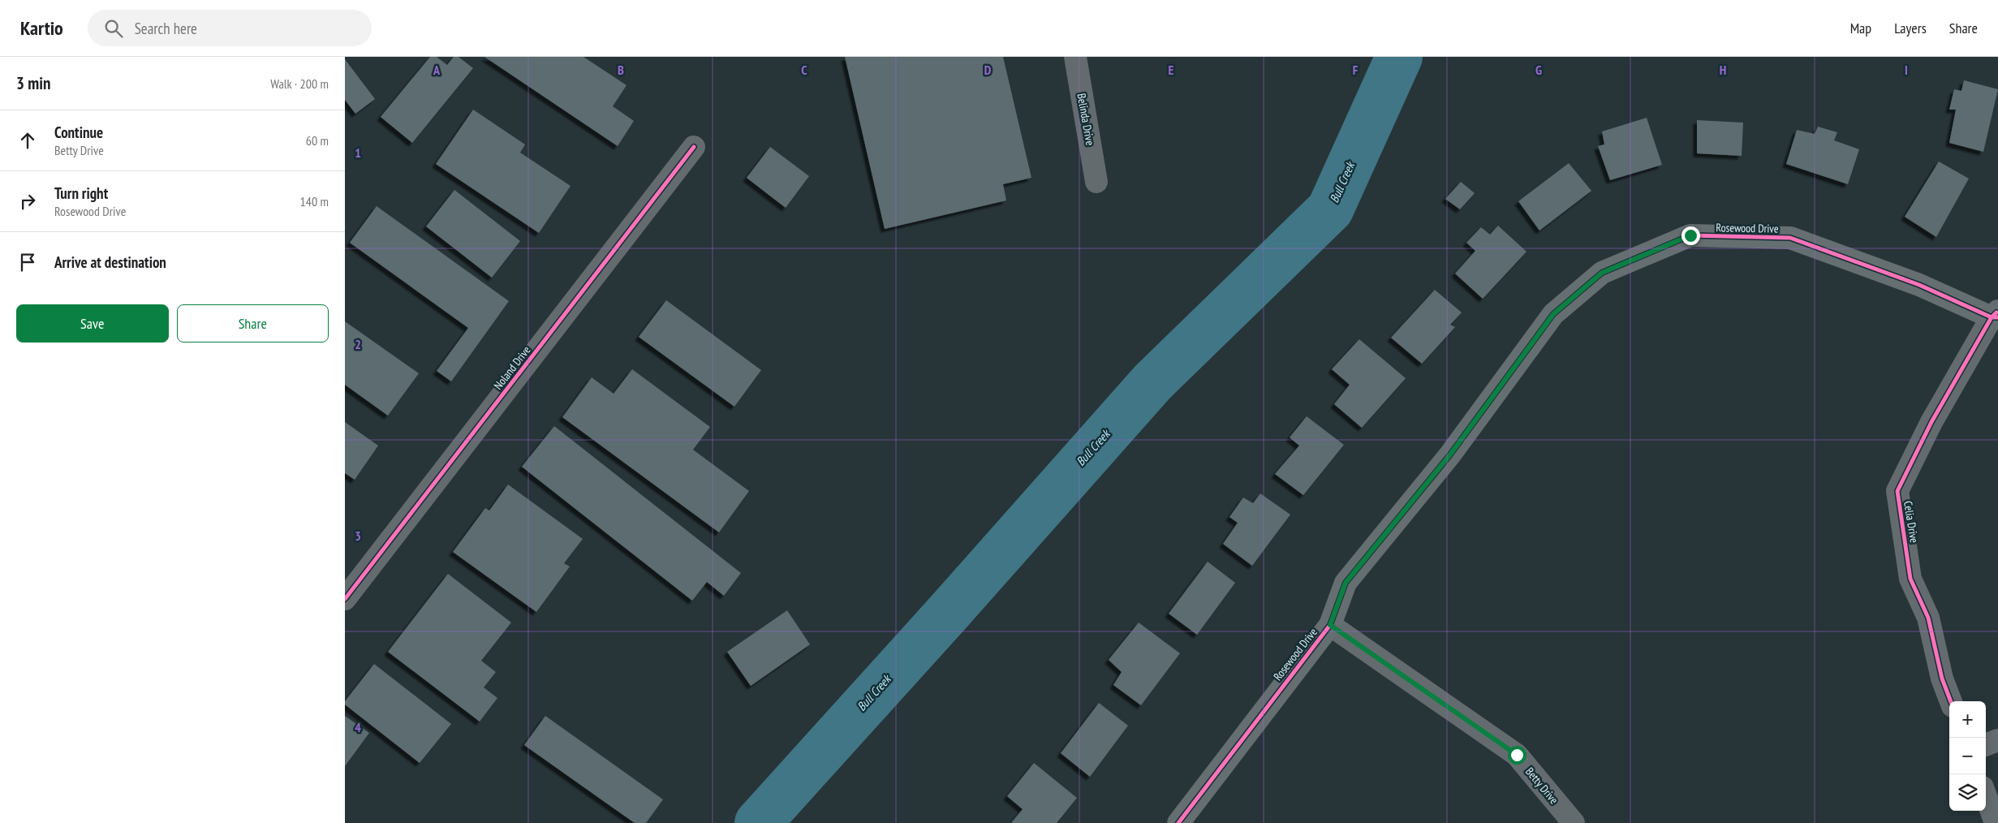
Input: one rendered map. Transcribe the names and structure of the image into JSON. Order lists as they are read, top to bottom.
{
  "streets": {
    "street": [
      "Belinda Drive",
      "Rosewood Drive",
      "Noland Drive",
      "Celia Drive",
      "Betty Drive"
    ]
  },
  "crossings": [
    ["Rosewood Drive", "Celia Drive"],
    ["Rosewood Drive", "Betty Drive"]
  ],
  "water": ["Bull Creek"],
  "page": {
    "header": "Kartio",
    "search": "Search here",
    "nav": ["Map", "Layers", "Share"],
    "heading": ["3 min", "Walk · 200 m"],
    "list": [
      ["Continue", "Betty Drive", "60 m"],
      ["Turn right", "Rosewood Drive", "140 m"],
      "Arrive at destination"
    ],
    "buttons": ["Save", "Share"],
    "map_buttons": ["+", "−"]
  },
  "grid": {
    "columns": [
      "A",
      "B",
      "C",
      "D",
      "E",
      "F",
      "G",
      "H",
      "I"
    ],
    "rows": [
      "1",
      "2",
      "3",
      "4"
    ]
  }
}
